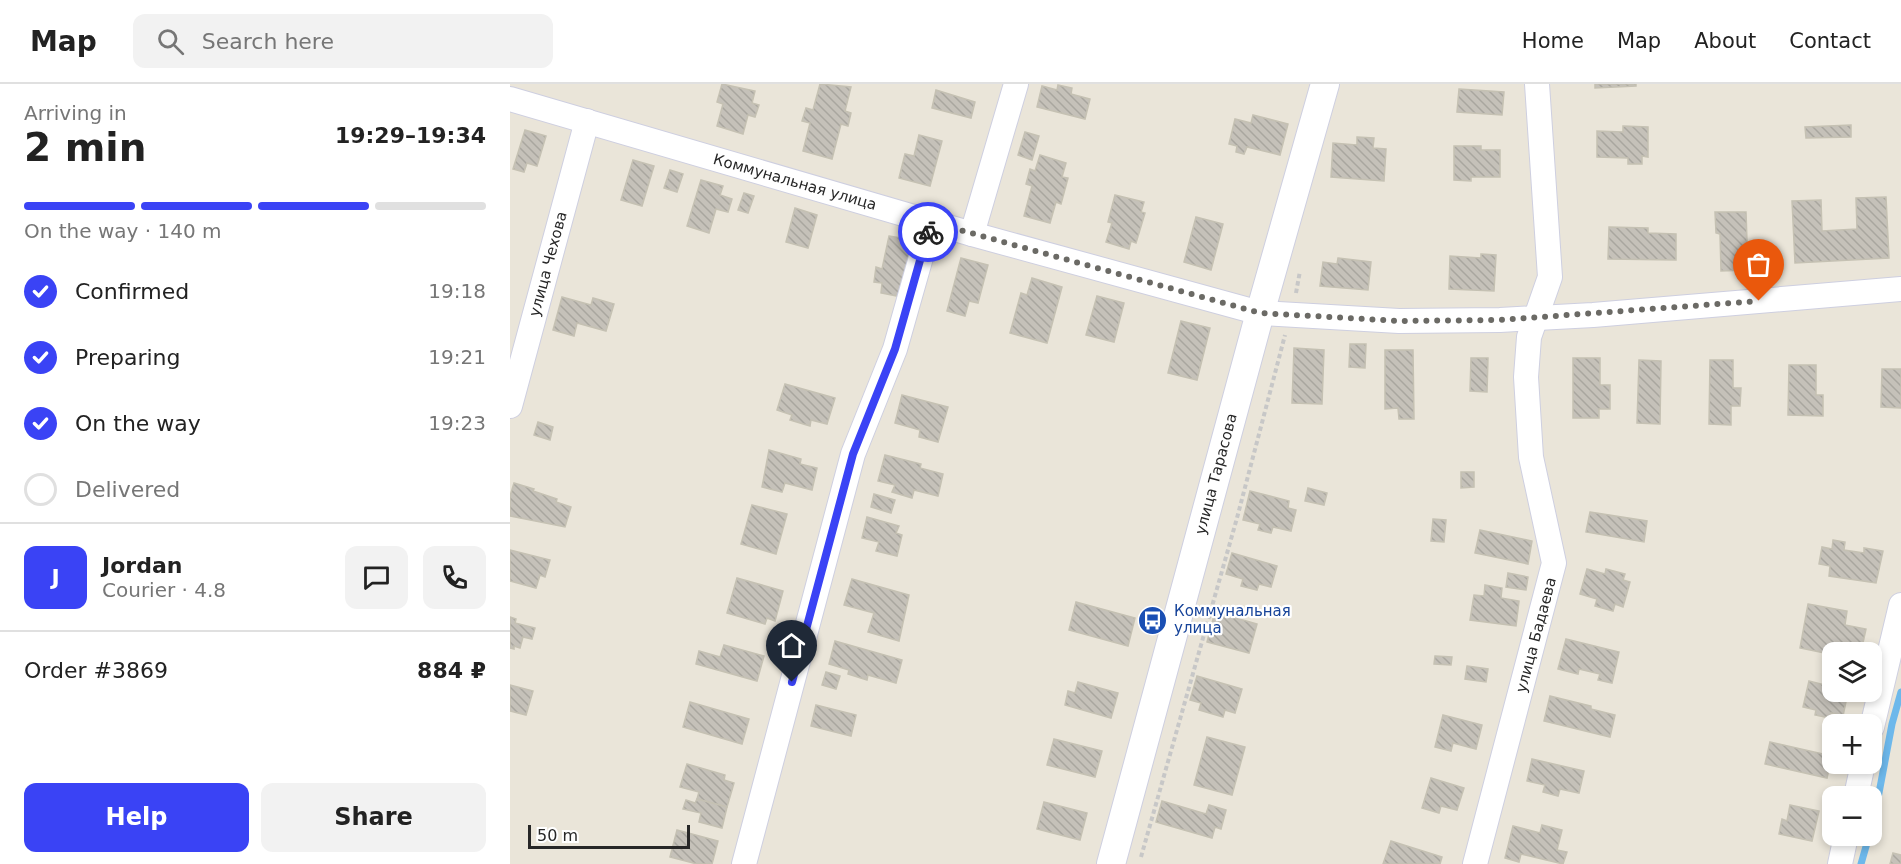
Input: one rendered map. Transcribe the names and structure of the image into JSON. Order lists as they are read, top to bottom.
{
  "streets": {
    "street": [
      "Коммунальная улица",
      "улица Чехова",
      "улица Тарасова",
      "улица Бадаева"
    ]
  },
  "crossings": [
    ["Коммунальная улица", "улица Чехова"],
    ["Коммунальная улица", "улица Тарасова"],
    ["Коммунальная улица", "улица Бадаева"]
  ],
  "places": {
    "bus stop": ["Коммунальная улица"]
  },
  "scale_bar": "50 m",
  "page": {
    "header": "Map",
    "search": "Search here",
    "nav": [
      "Home",
      "Map",
      "About",
      "Contact"
    ],
    "heading": ["2 min", "Arriving in", "19:29–19:34"],
    "panel": [
      "Jordan",
      "Courier · 4.8",
      "Order #3869",
      "884 ₽"
    ],
    "bar": "On the way · 140 m",
    "list": [
      ["Confirmed", "19:18"],
      ["Preparing", "19:21"],
      ["On the way", "19:23"],
      "Delivered"
    ],
    "round": "J",
    "map_buttons": ["+", "−"],
    "buttons": ["Help", "Share"],
    "scale": "50 m"
  }
}
